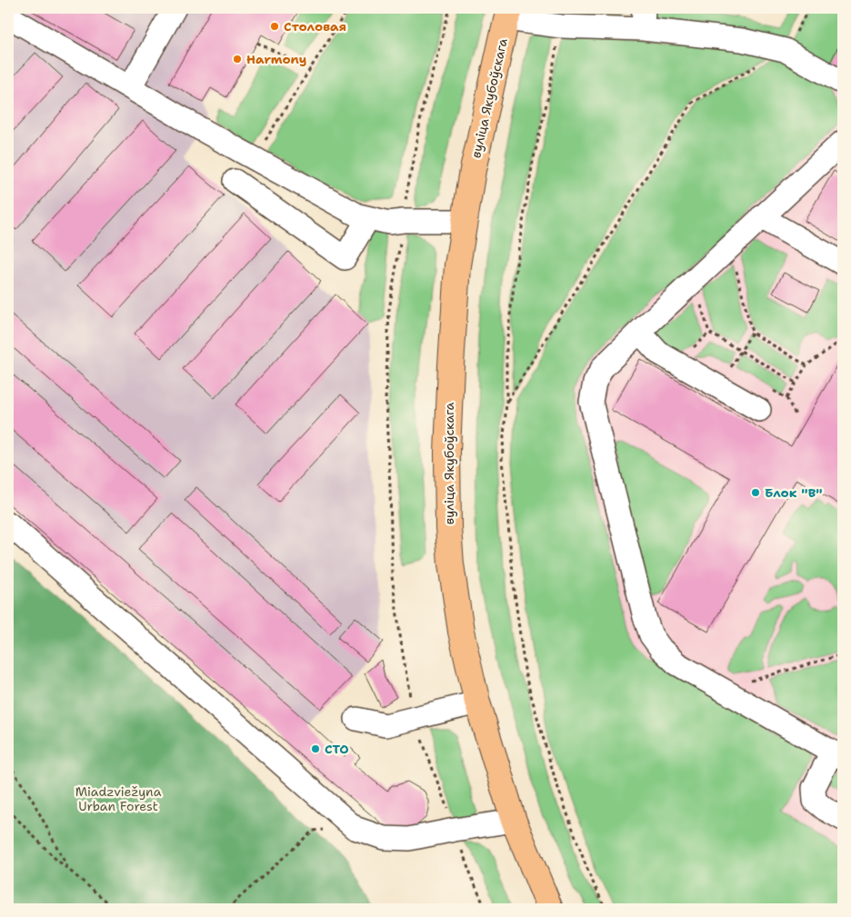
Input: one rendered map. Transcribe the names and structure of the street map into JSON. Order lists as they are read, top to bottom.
{
  "streets": {
    "main road": ["вуліца Якубоўскага"]
  },
  "parks": ["Miadzviežyna Urban Forest"],
  "places": [
    "Cтоловая",
    "Harmony",
    "Блок \"В\"",
    "СТО"
  ]
}
